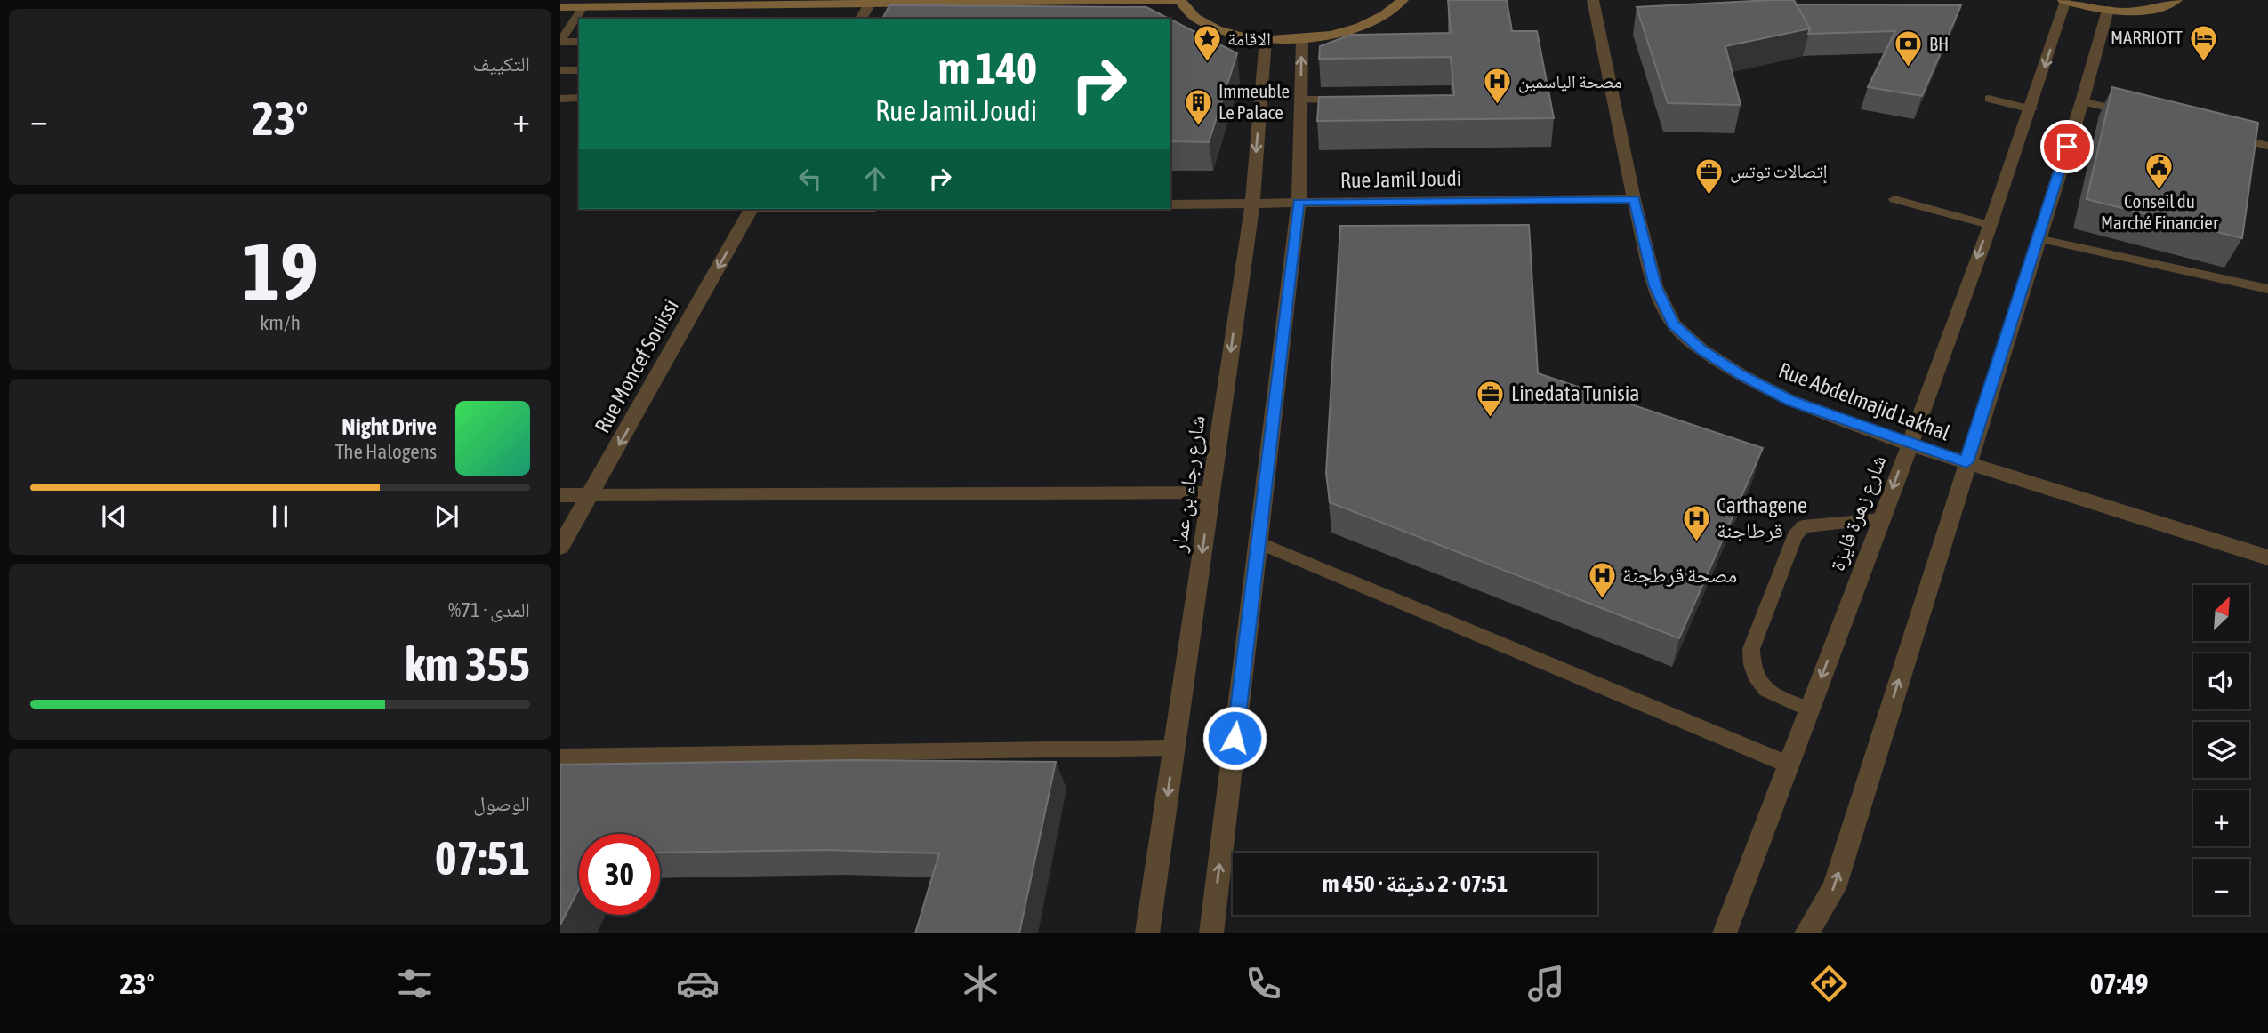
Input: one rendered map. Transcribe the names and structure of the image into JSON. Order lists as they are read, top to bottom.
{
  "streets": {
    "street": [
      "Rue Jamil Joudi",
      "Rue Moncef Souissi",
      "Rue Abdelmajid Lakhal",
      "شارع رجاء بن عمار",
      "شارع زهرة فايزة"
    ]
  },
  "crossings": [
    ["Rue Jamil Joudi", "Rue Abdelmajid Lakhal"],
    ["Rue Jamil Joudi", "شارع رجاء بن عمار"],
    ["Rue Abdelmajid Lakhal", "شارع زهرة فايزة"]
  ],
  "one_way": ["Rue Moncef Souissi"],
  "places": {
    "hotel": ["MARRIOTT"],
    "place": ["الاقامة"],
    "bank": ["BH"],
    "hospital": ["مصحة الياسمين", "Carthagene قرطاجنة", "مصحة قرطجنة"],
    "building": ["Immeuble Le Palace"],
    "public building": ["Conseil du Marché Financier"],
    "office": ["إتصالات توتس", "Linedata Tunisia"]
  },
  "north": "top right",
  "page": {
    "tile": [
      "التكييف",
      ["19", "km/h"],
      ["المدى · 71%", "355 km"],
      ["الوصول", "07:51"]
    ],
    "turn": ["140 m", "Rue Jamil Joudi"],
    "heat": ["−", "23°", "+"],
    "song": ["Night Drive", "The Halogens"],
    "map_buttons": ["+", "−"],
    "limit": "30",
    "trip": "07:51 · 2 دقيقة · 450 m",
    "tabs": ["07:49", "23°"]
  }
}
